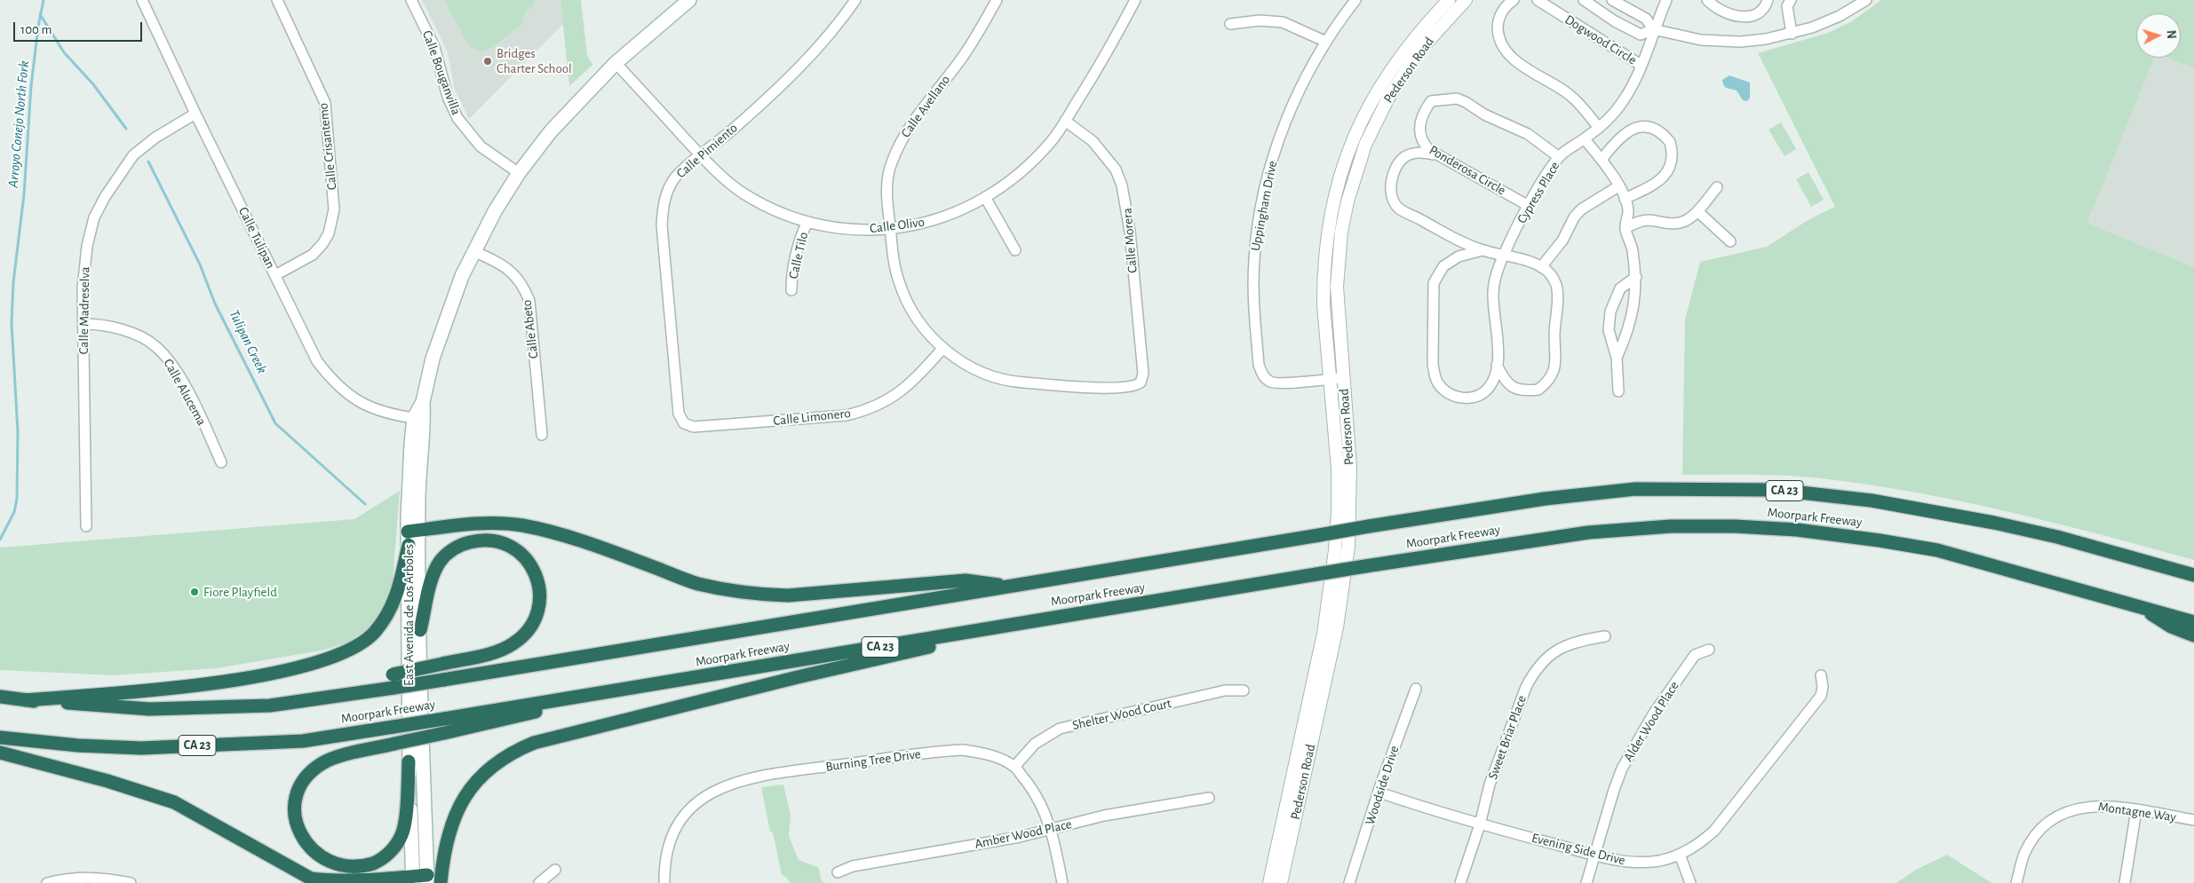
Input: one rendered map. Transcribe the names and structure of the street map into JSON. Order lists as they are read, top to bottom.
{
  "streets": {
    "highway": ["CA 23", "Moorpark Freeway"],
    "main road": ["East Avenida de Los Arboles"],
    "street": [
      "Dogwood Circle",
      "Pederson Road",
      "Calle Bouganvilla",
      "Calle Avellano",
      "Calle Crisantemo",
      "Calle Pimiento",
      "Ponderosa Circle",
      "Cypress Place",
      "Uppingham Drive",
      "Calle Olivo",
      "Calle Tulipan",
      "Calle Morera",
      "Calle Tilo",
      "Calle Madreselva",
      "Calle Abeto",
      "Calle Alucema",
      "Calle Limonero",
      "Shelter Wood Court",
      "Alder Wood Place",
      "Sweet Briar Place",
      "Burning Tree Drive",
      "Woodside Drive",
      "Montagne Way",
      "Amber Wood Place",
      "Evening Side Drive"
    ]
  },
  "crossings": [
    ["Dogwood Circle", "Cypress Place"],
    ["Pederson Road", "Uppingham Drive"],
    ["Calle Bouganvilla", "East Avenida de Los Arboles"],
    ["Calle Avellano", "Calle Olivo"],
    ["Calle Avellano", "Calle Morera"],
    ["Calle Avellano", "Calle Limonero"],
    ["Calle Crisantemo", "Calle Tulipan"],
    ["Calle Pimiento", "Calle Olivo"],
    ["Calle Pimiento", "Calle Limonero"],
    ["Ponderosa Circle", "Cypress Place"],
    ["Calle Olivo", "Calle Morera"],
    ["Calle Olivo", "Calle Tilo"],
    ["Calle Olivo", "East Avenida de Los Arboles"],
    ["Calle Tulipan", "Calle Madreselva"],
    ["Calle Tulipan", "East Avenida de Los Arboles"],
    ["Calle Madreselva", "Calle Alucema"],
    ["Calle Abeto", "East Avenida de Los Arboles"],
    ["Shelter Wood Court", "Burning Tree Drive"],
    ["Alder Wood Place", "Evening Side Drive"],
    ["Sweet Briar Place", "Evening Side Drive"],
    ["Burning Tree Drive", "Amber Wood Place"],
    ["Woodside Drive", "Evening Side Drive"]
  ],
  "water": ["Arroyo Conejo North Fork", "Tulipan Creek"],
  "places": ["Bridges Charter School", "Fiore Playfield"],
  "scale_bar": "100 m",
  "north": "right"
}
